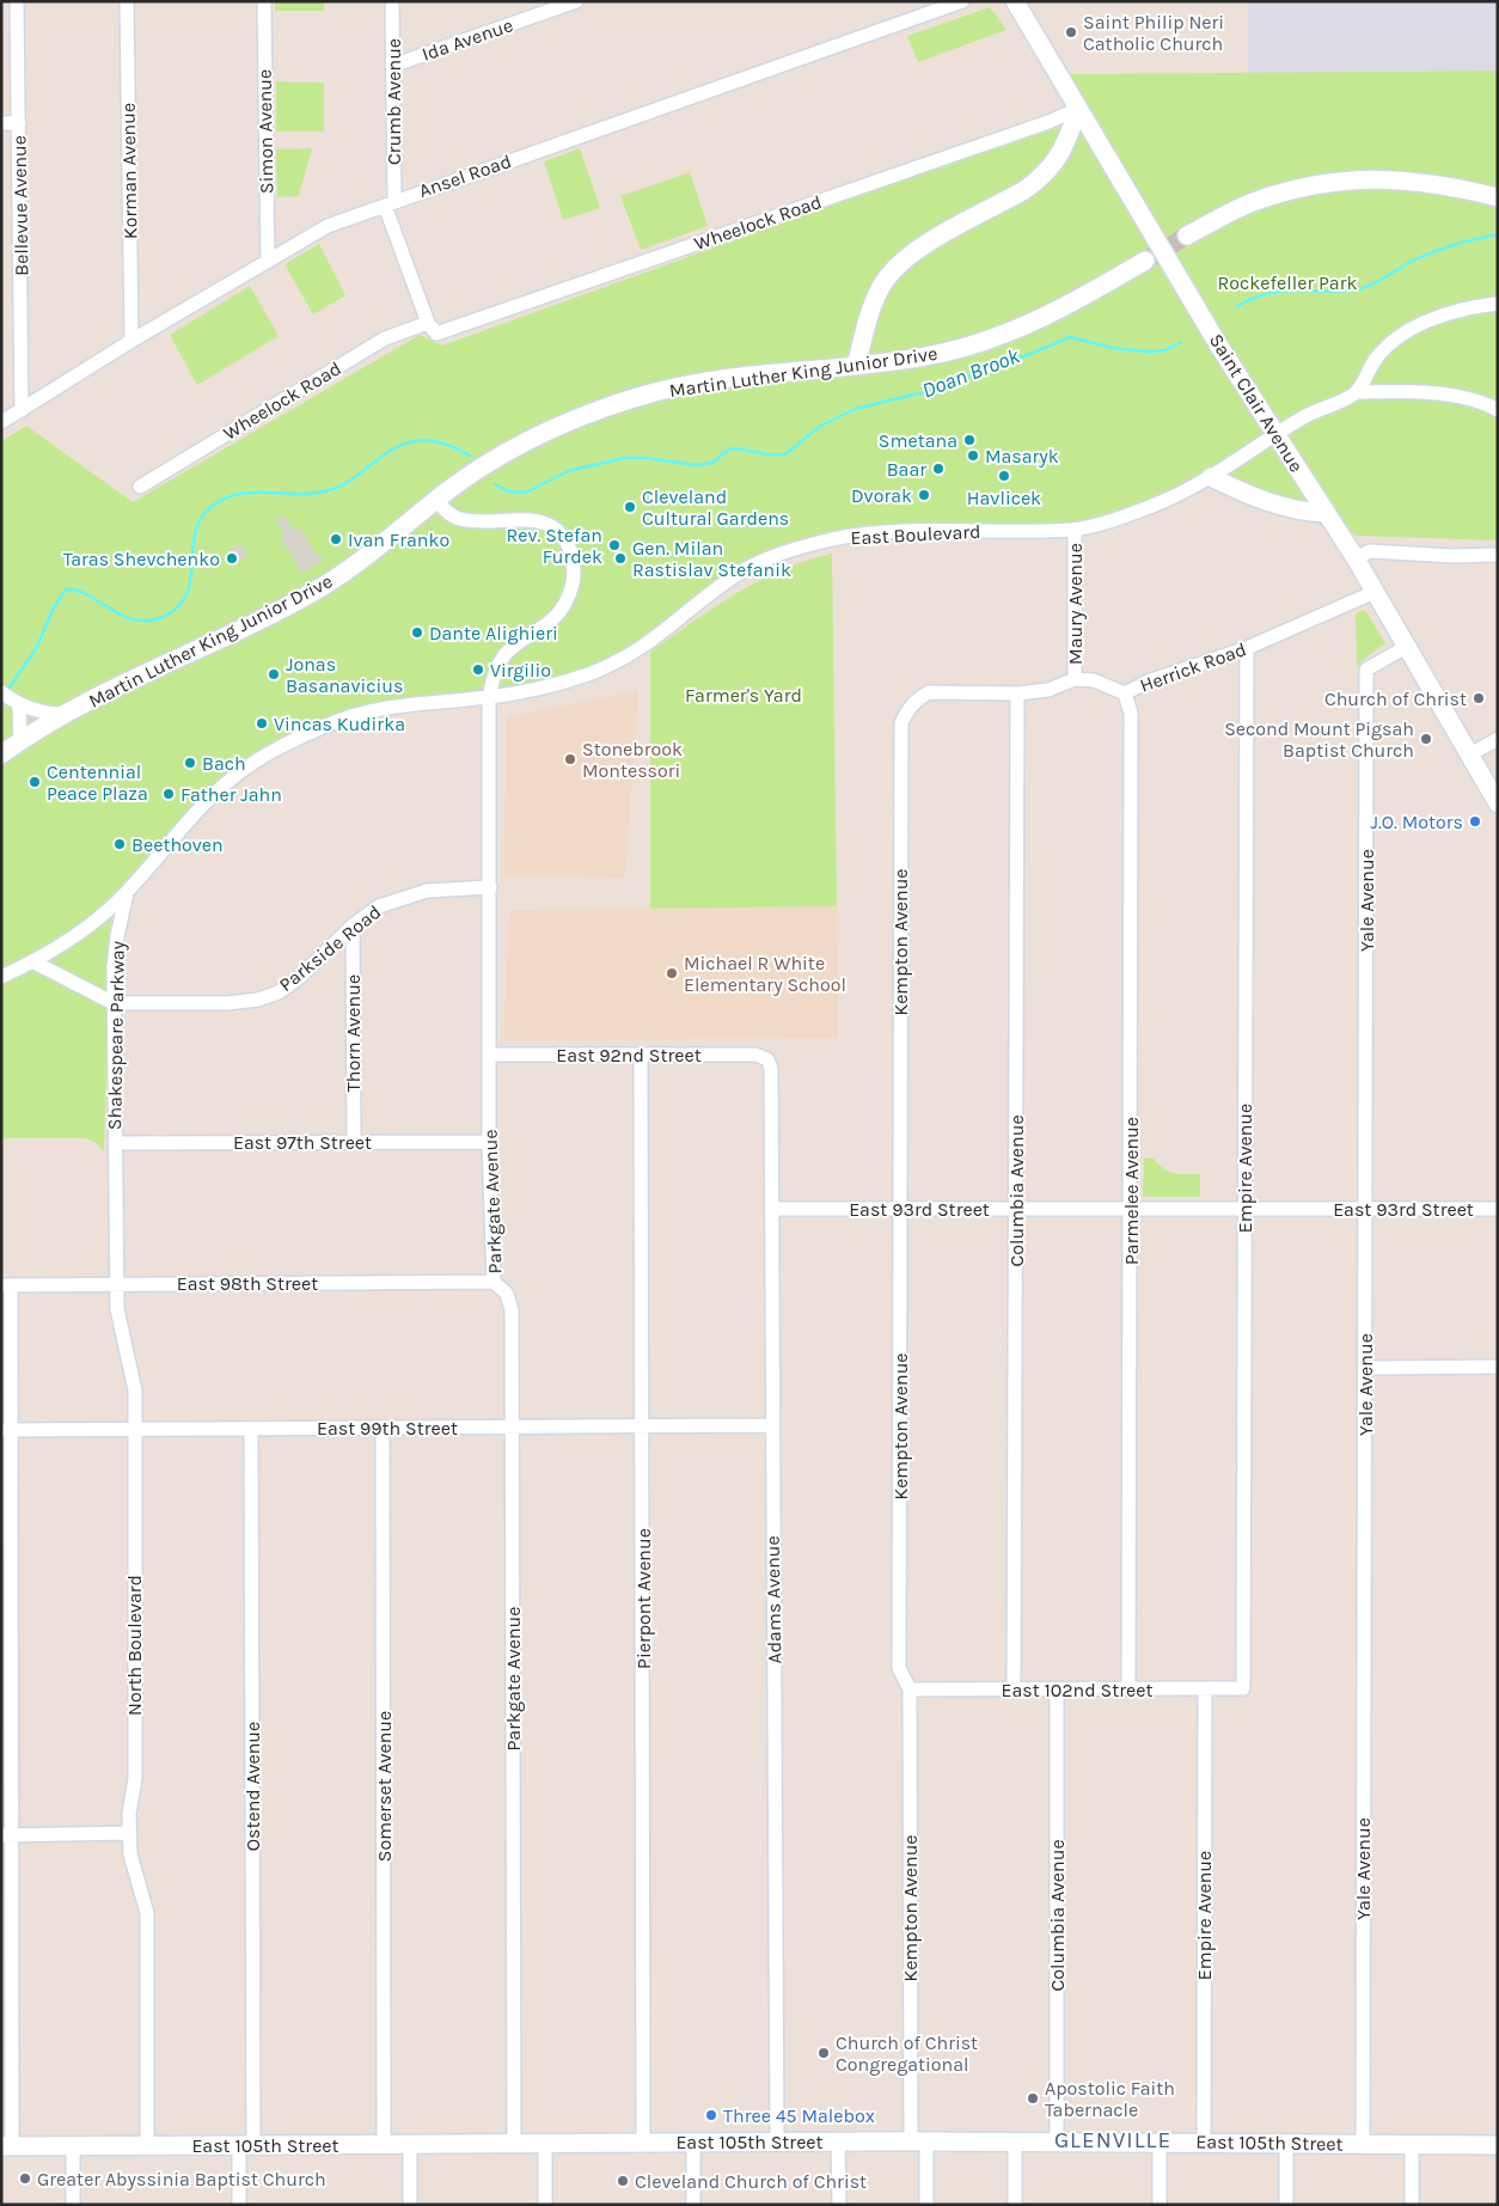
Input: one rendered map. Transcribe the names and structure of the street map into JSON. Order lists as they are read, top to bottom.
{
  "streets": {
    "main road": ["Martin Luther King Junior Drive", "Saint Clair Avenue", "East 105th Street"],
    "street": [
      "Ida Avenue",
      "Crumb Avenue",
      "Simon Avenue",
      "Korman Avenue",
      "Ansel Road",
      "Bellevue Avenue",
      "Wheelock Road",
      "East Boulevard",
      "Maury Avenue",
      "Herrick Road",
      "Yale Avenue",
      "Kempton Avenue",
      "Parkside Road",
      "Thorn Avenue",
      "Shakespeare Parkway",
      "East 92nd Street",
      "East 97th Street",
      "Empire Avenue",
      "Columbia Avenue",
      "Parmelee Avenue",
      "Parkgate Avenue",
      "East 93rd Street",
      "East 98th Street",
      "East 99th Street",
      "Pierpont Avenue",
      "Adams Avenue",
      "North Boulevard",
      "East 102nd Street",
      "Ostend Avenue",
      "Somerset Avenue"
    ]
  },
  "crossings": [
    ["Ida Avenue", "Crumb Avenue"],
    ["Crumb Avenue", "Ansel Road"],
    ["Crumb Avenue", "Wheelock Road"],
    ["Simon Avenue", "Ansel Road"],
    ["Korman Avenue", "Ansel Road"],
    ["Ansel Road", "Bellevue Avenue"],
    ["Wheelock Road", "Saint Clair Avenue"],
    ["Martin Luther King Junior Drive", "Parkgate Avenue"],
    ["Saint Clair Avenue", "East Boulevard"],
    ["Saint Clair Avenue", "Herrick Road"],
    ["Saint Clair Avenue", "Yale Avenue"],
    ["East Boulevard", "Maury Avenue"],
    ["East Boulevard", "Parkside Road"],
    ["East Boulevard", "Shakespeare Parkway"],
    ["East Boulevard", "Parkgate Avenue"],
    ["Maury Avenue", "Herrick Road"],
    ["Herrick Road", "Empire Avenue"],
    ["Herrick Road", "Parmelee Avenue"],
    ["Yale Avenue", "East 93rd Street"],
    ["Yale Avenue", "East 105th Street"],
    ["Kempton Avenue", "Columbia Avenue"],
    ["Kempton Avenue", "East 93rd Street"],
    ["Kempton Avenue", "East 102nd Street"],
    ["Kempton Avenue", "East 105th Street"],
    ["Parkside Road", "Thorn Avenue"],
    ["Parkside Road", "Shakespeare Parkway"],
    ["Parkside Road", "Parkgate Avenue"],
    ["Thorn Avenue", "East 97th Street"],
    ["Shakespeare Parkway", "East 97th Street"],
    ["Shakespeare Parkway", "North Boulevard"],
    ["East 92nd Street", "Parkgate Avenue"],
    ["East 92nd Street", "Pierpont Avenue"],
    ["East 92nd Street", "Adams Avenue"],
    ["East 97th Street", "Parkgate Avenue"],
    ["East 97th Street", "North Boulevard"],
    ["Empire Avenue", "East 93rd Street"],
    ["Empire Avenue", "East 102nd Street"],
    ["Empire Avenue", "East 105th Street"],
    ["Columbia Avenue", "East 93rd Street"],
    ["Columbia Avenue", "East 102nd Street"],
    ["Columbia Avenue", "East 105th Street"],
    ["Parmelee Avenue", "East 93rd Street"],
    ["Parmelee Avenue", "East 102nd Street"],
    ["Parkgate Avenue", "East 98th Street"],
    ["Parkgate Avenue", "East 99th Street"],
    ["Parkgate Avenue", "East 105th Street"],
    ["East 93rd Street", "Adams Avenue"],
    ["East 98th Street", "North Boulevard"],
    ["East 99th Street", "Pierpont Avenue"],
    ["East 99th Street", "Adams Avenue"],
    ["East 99th Street", "North Boulevard"],
    ["East 99th Street", "Ostend Avenue"],
    ["East 99th Street", "Somerset Avenue"],
    ["Pierpont Avenue", "East 105th Street"],
    ["Adams Avenue", "East 105th Street"],
    ["North Boulevard", "East 105th Street"],
    ["Ostend Avenue", "East 105th Street"],
    ["Somerset Avenue", "East 105th Street"]
  ],
  "districts": ["GLENVILLE"],
  "water": ["Doan Brook"],
  "parks": ["Rockefeller Park", "Farmer's Yard"],
  "places": [
    "Saint Philip Neri Catholic Church",
    "Smetana",
    "Masaryk",
    "Baar",
    "Havlicek",
    "Dvorak",
    "Cleveland Cultural Gardens",
    "Ivan Franko",
    "Rev. Stefan Furdek",
    "Taras Shevchenko",
    "Gen. Milan Rastislav Stefanik",
    "Dante Alighieri",
    "Virgilio",
    "Jonas Basanavicius",
    "Church of Christ",
    "Vincas Kudirka",
    "Second Mount Pigsah Baptist Church",
    "Stonebrook Montessori",
    "Bach",
    "Centennial Peace Plaza",
    "Father Jahn",
    "J.O. Motors",
    "Beethoven",
    "Michael R White Elementary School",
    "Church of Christ Congregational",
    "Apostolic Faith Tabernacle",
    "Three 45 Malebox",
    "Greater Abyssinia Baptist Church",
    "Cleveland Church of Christ"
  ]
}
